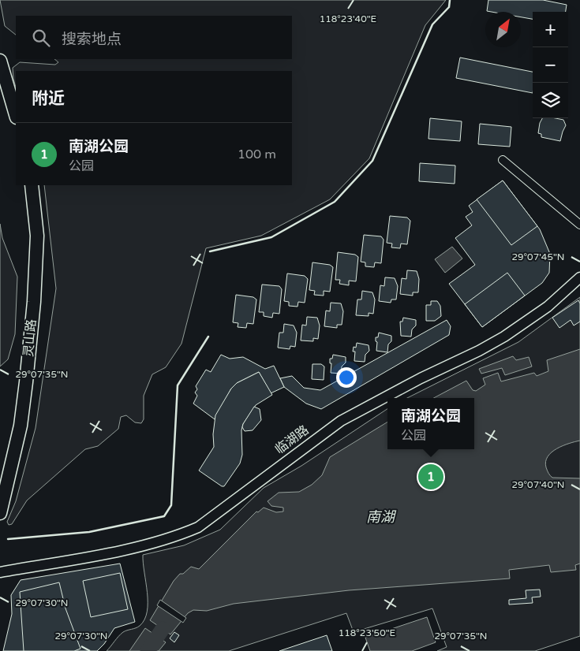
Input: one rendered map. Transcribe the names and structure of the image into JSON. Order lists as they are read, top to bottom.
{
  "streets": {
    "highway": ["灵山路"],
    "street": ["临湖路"]
  },
  "water": ["南湖"],
  "north": "top right",
  "page": {
    "map_buttons": ["+", "−"],
    "search": "搜索地点",
    "heading": "附近",
    "list": [
      {
        "mark": "1",
        "name": "南湖公园",
        "note": "公园",
        "value": "100 m"
      }
    ],
    "popup": ["南湖公园", "公园"],
    "pins": "1"
  },
  "coordinates": [
    "118°23'40\"E",
    "29°07'45\"N",
    "29°07'35\"N",
    "29°07'40\"N",
    "29°07'30\"N",
    "118°23'50\"E"
  ]
}
